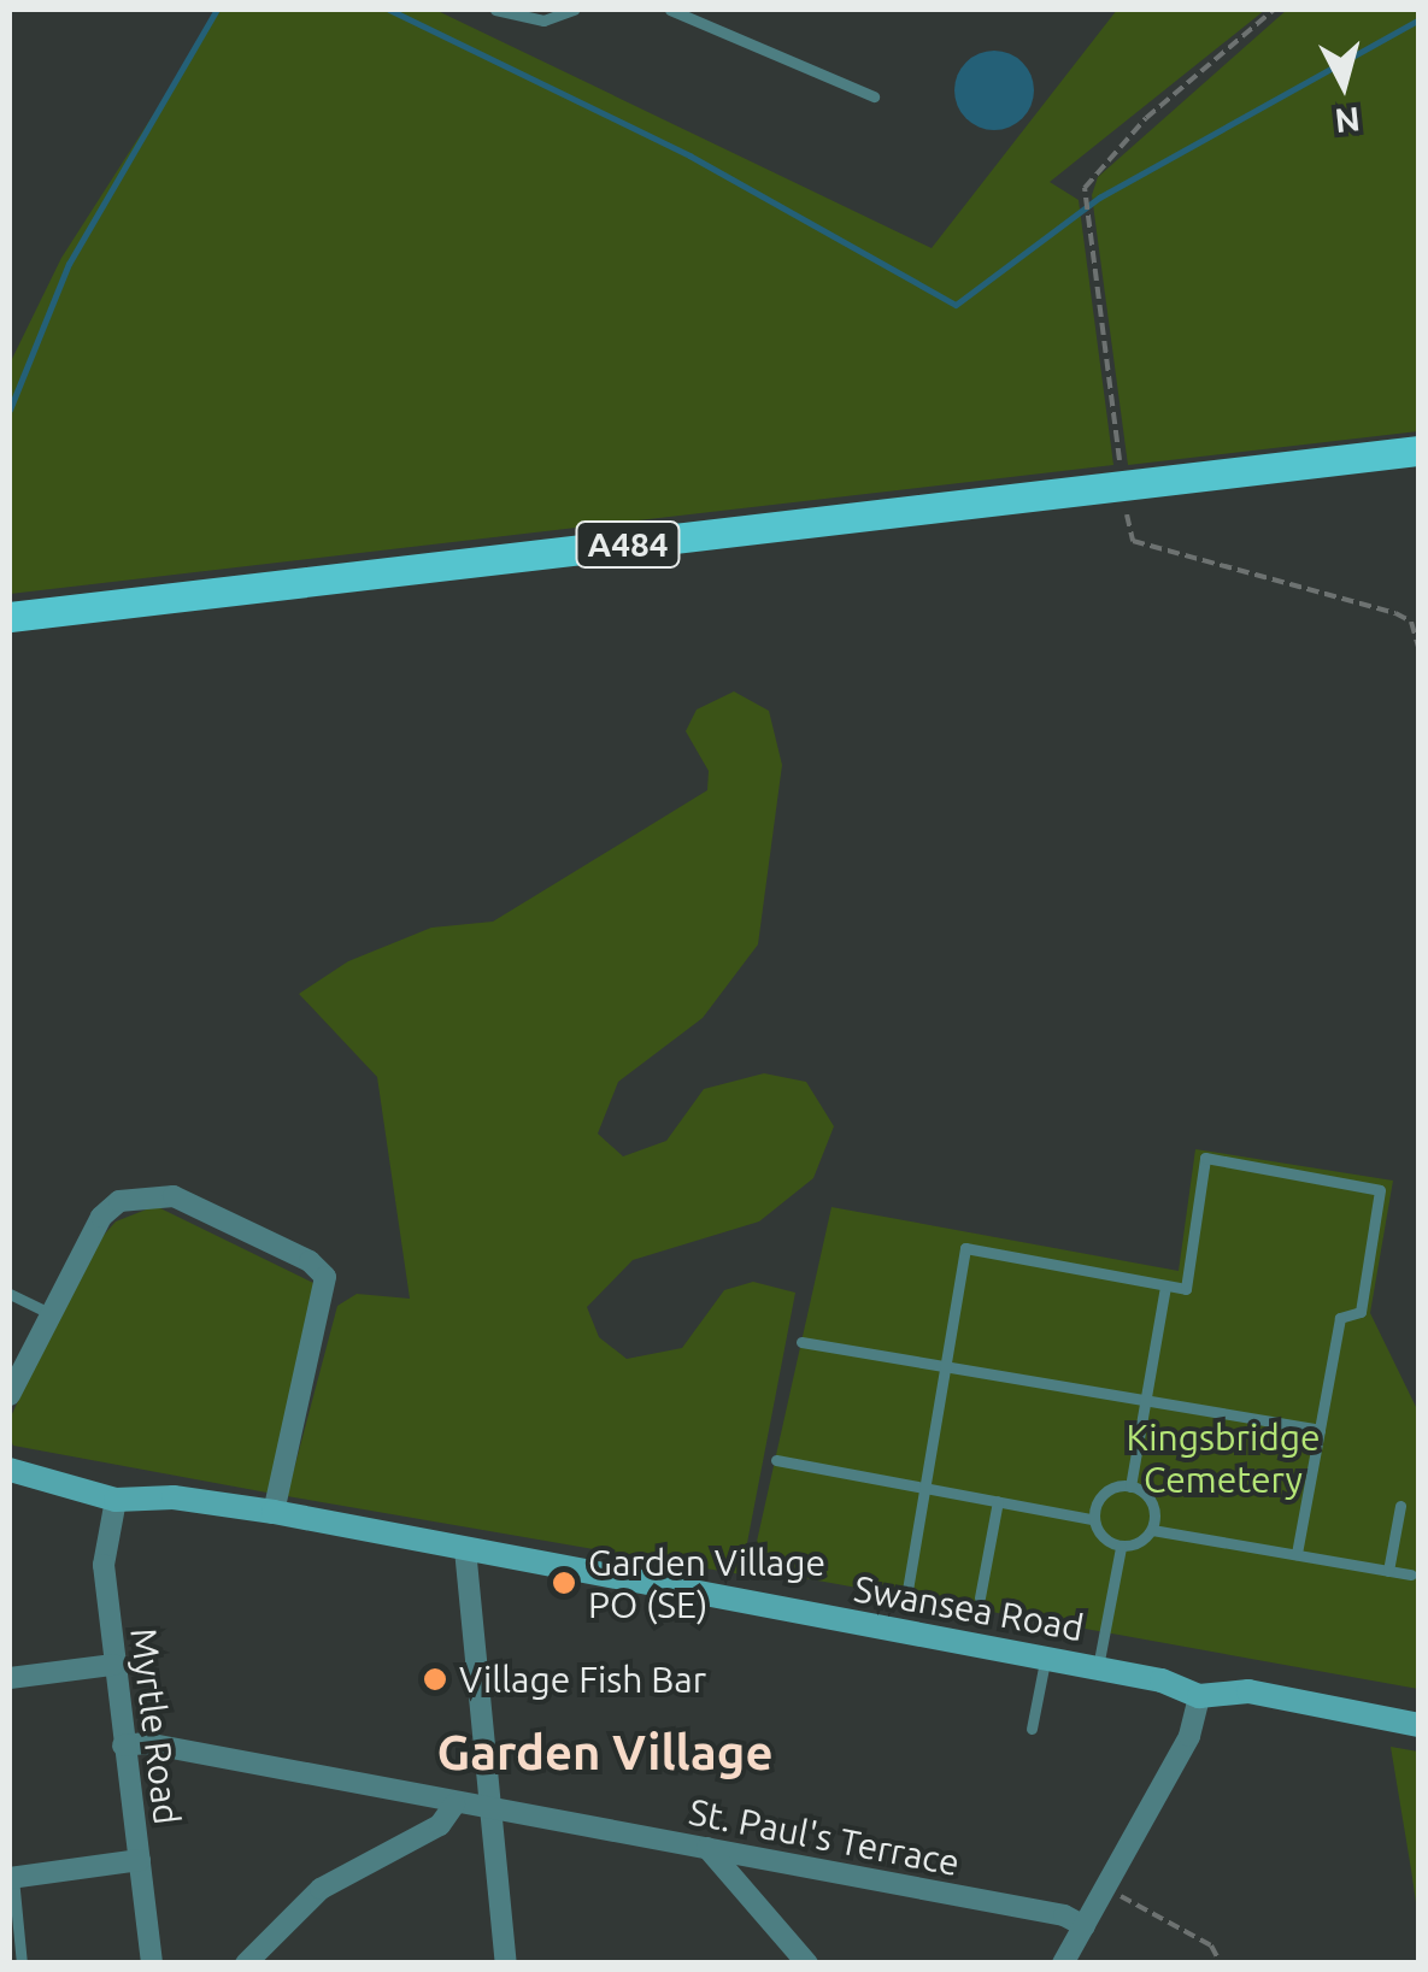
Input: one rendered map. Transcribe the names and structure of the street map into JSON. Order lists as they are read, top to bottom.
{
  "streets": {
    "main road": ["A484", "Swansea Road"],
    "street": ["Myrtle Road", "St. Paul's Terrace"]
  },
  "crossings": [
    ["Swansea Road", "Myrtle Road"],
    ["Myrtle Road", "St. Paul's Terrace"]
  ],
  "districts": ["Garden Village"],
  "parks": ["Kingsbridge Cemetery"],
  "places": ["Garden Village PO (SE)", "Village Fish Bar"],
  "north": "bottom"
}
